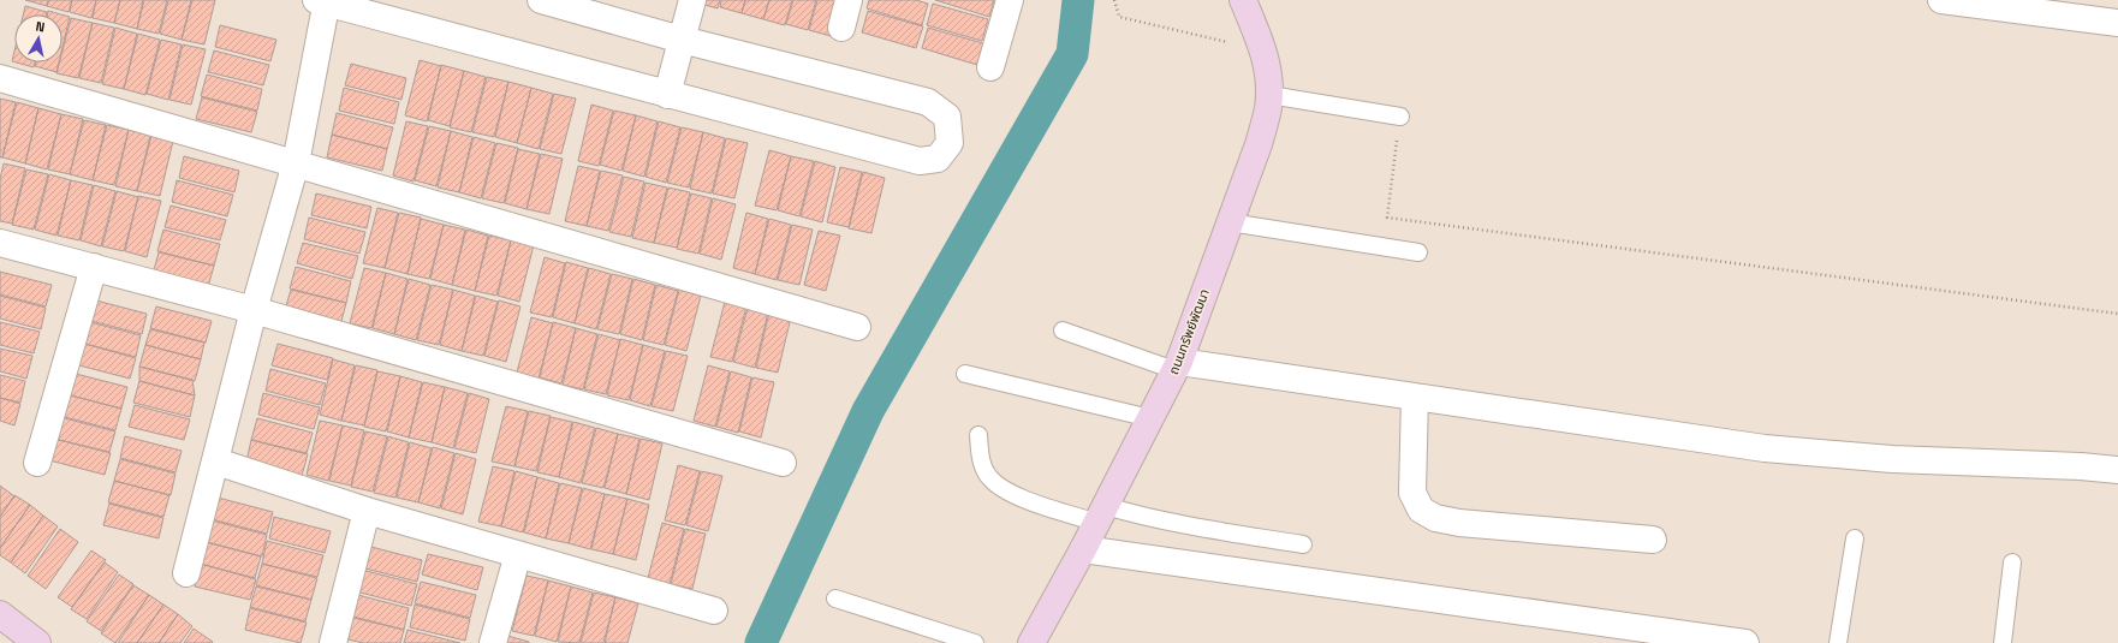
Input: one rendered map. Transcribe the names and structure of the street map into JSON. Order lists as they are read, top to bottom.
{
  "streets": {
    "street": ["ถนนทรัพย์พัฒนา"]
  },
  "north": "top"
}
